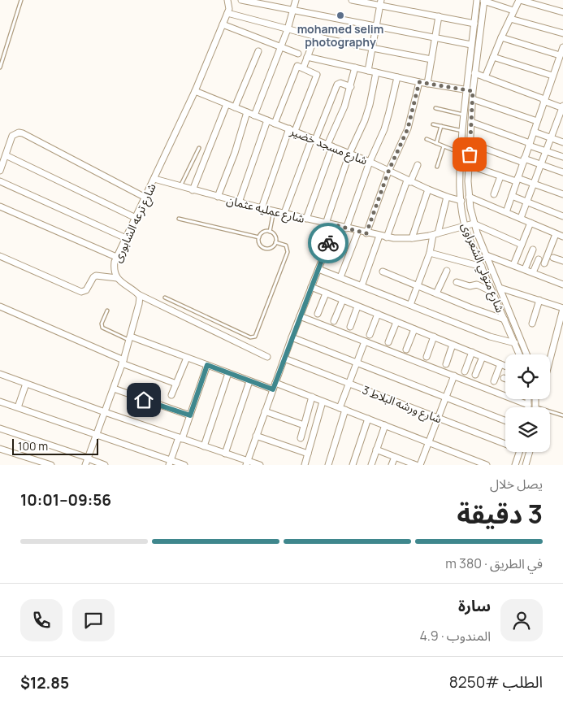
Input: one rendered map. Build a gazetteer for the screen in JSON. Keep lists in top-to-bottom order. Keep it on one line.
{"streets":{"street":["شارع مسجد خضير","شارع عمليه عثمان","شارع ترعه الشابورى","شارع متولي الشعراوى","شارع ورشه البلاط 3"]},"crossings":[["شارع مسجد خضير","شارع ترعه الشابورى"],["شارع مسجد خضير","شارع متولي الشعراوى"],["شارع عمليه عثمان","شارع ترعه الشابورى"],["شارع عمليه عثمان","شارع متولي الشعراوى"]],"places":["mohamed selim photography"],"scale_bar":"100 m","page":{"scale":"100 m","heading":["3 دقيقة","يصل خلال","09:56–10:01"],"panel":["سارة","المندوب · 4.9","الطلب #8250","$12.85"],"bar":"في الطريق · 380 m"}}
